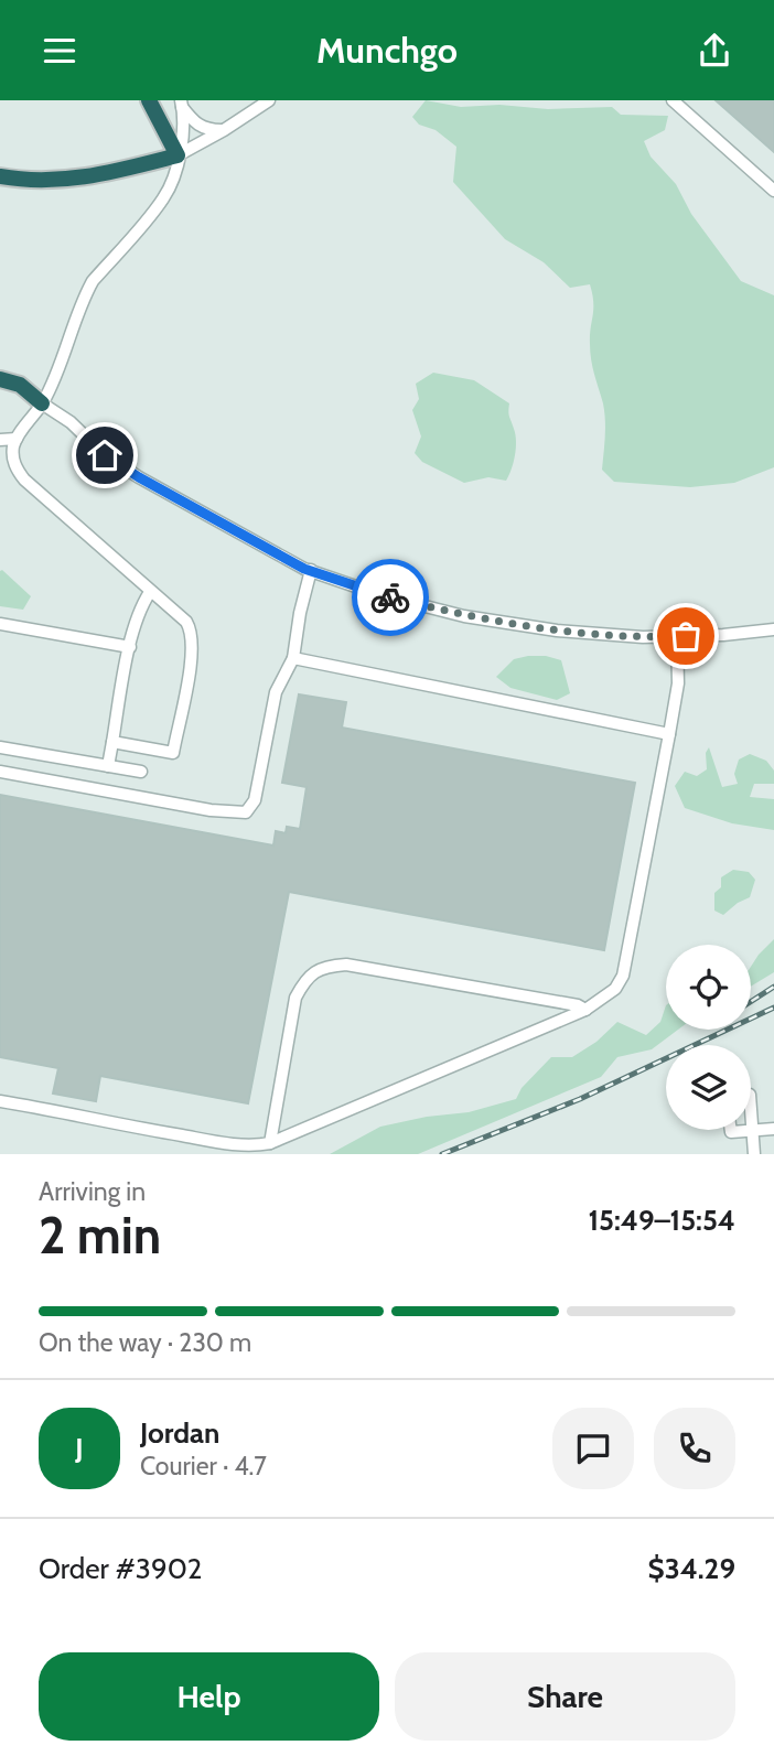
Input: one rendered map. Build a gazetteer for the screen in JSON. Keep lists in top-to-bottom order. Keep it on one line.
{"page":{"header":"Munchgo","heading":["2 min","Arriving in","15:49–15:54"],"panel":["Jordan","Courier · 4.7","Order #3902","$34.29"],"bar":"On the way · 230 m","round":"J","buttons":["Help","Share"]}}
